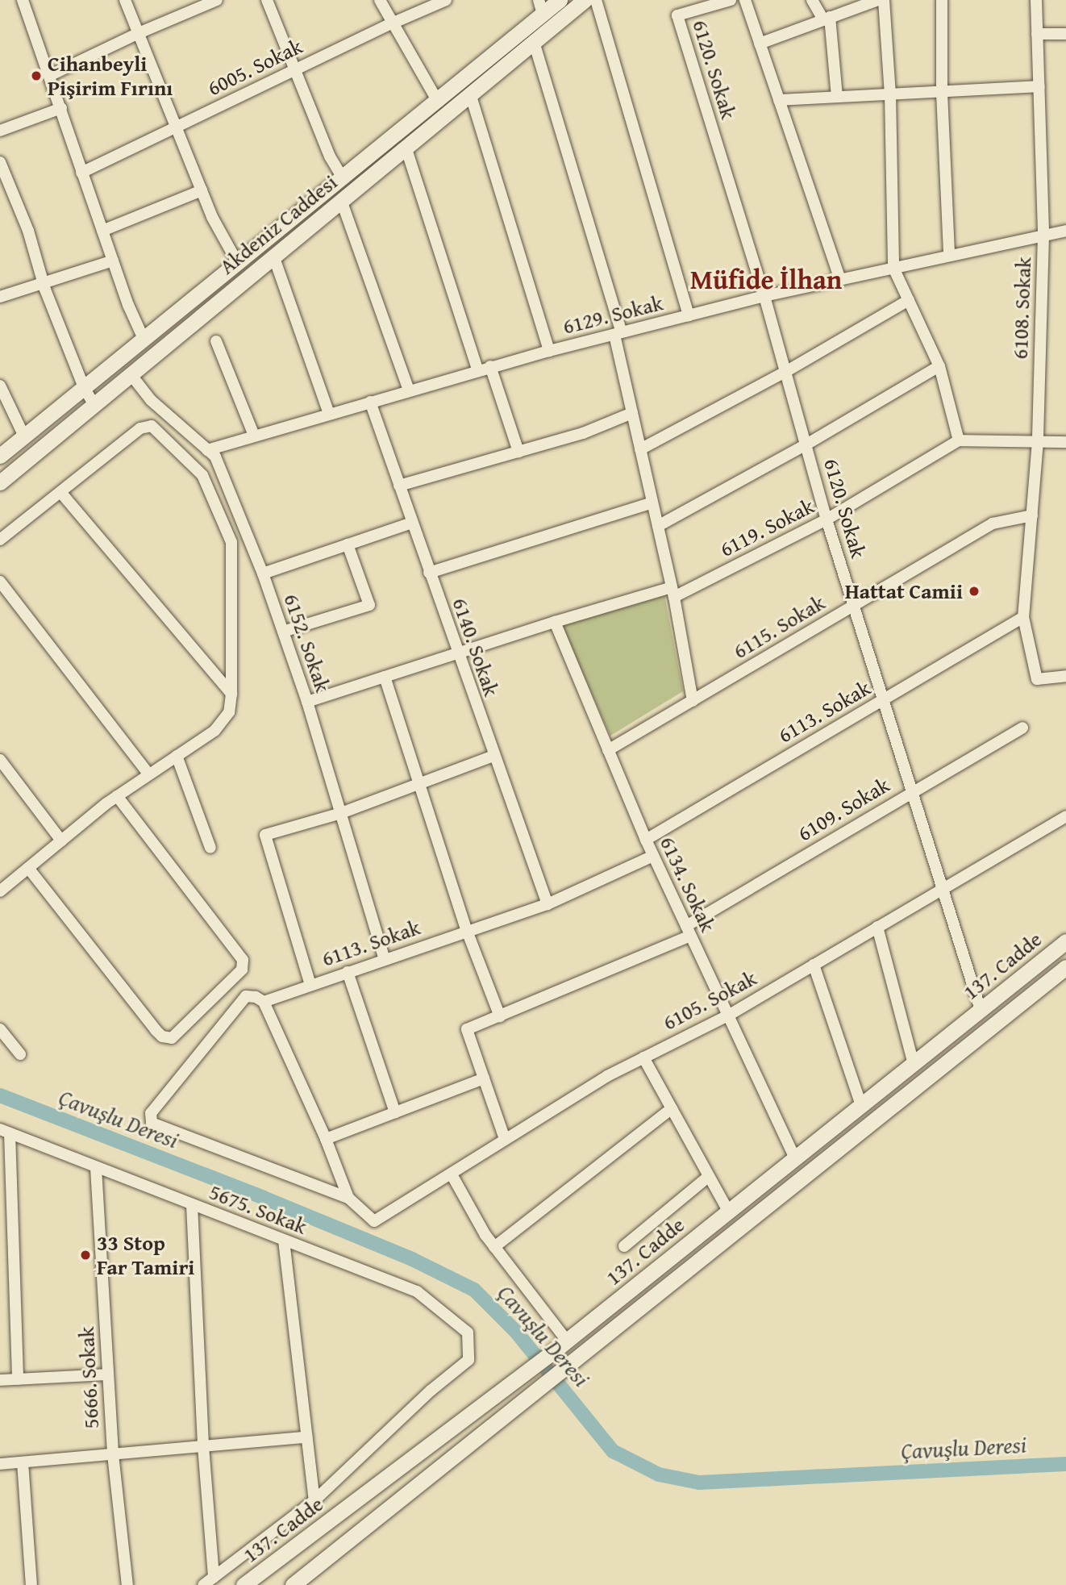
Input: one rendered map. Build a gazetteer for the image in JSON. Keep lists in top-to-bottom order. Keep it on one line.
{"streets":{"street":["6005. Sokak","6120. Sokak","Akdeniz Caddesi","6108. Sokak","6129. Sokak","6119. Sokak","6115. Sokak","6152. Sokak","6140. Sokak","6113. Sokak","6109. Sokak","6134. Sokak","137. Cadde","6105. Sokak","5675. Sokak","5666. Sokak"]},"crossings":[["6120. Sokak","6129. Sokak"],["6120. Sokak","6119. Sokak"],["6120. Sokak","6115. Sokak"],["6120. Sokak","6113. Sokak"],["6120. Sokak","6109. Sokak"],["6120. Sokak","137. Cadde"],["6120. Sokak","6105. Sokak"],["Akdeniz Caddesi","6152. Sokak"],["6108. Sokak","6129. Sokak"],["6108. Sokak","6115. Sokak"],["6108. Sokak","6113. Sokak"],["6129. Sokak","6152. Sokak"],["6129. Sokak","6140. Sokak"],["6119. Sokak","6152. Sokak"],["6119. Sokak","6140. Sokak"],["6119. Sokak","6134. Sokak"],["6115. Sokak","6134. Sokak"],["6152. Sokak","6113. Sokak"],["6140. Sokak","6113. Sokak"],["6113. Sokak","6134. Sokak"],["6113. Sokak","6105. Sokak"],["6109. Sokak","6134. Sokak"],["6134. Sokak","137. Cadde"],["6134. Sokak","6105. Sokak"],["5675. Sokak","5666. Sokak"]],"districts":["Müfide İlhan"],"water":["Çavuşlu Deresi"],"places":["Cihanbeyli Pişirim Fırını","Hattat Camii","33 Stop Far Tamiri"]}
